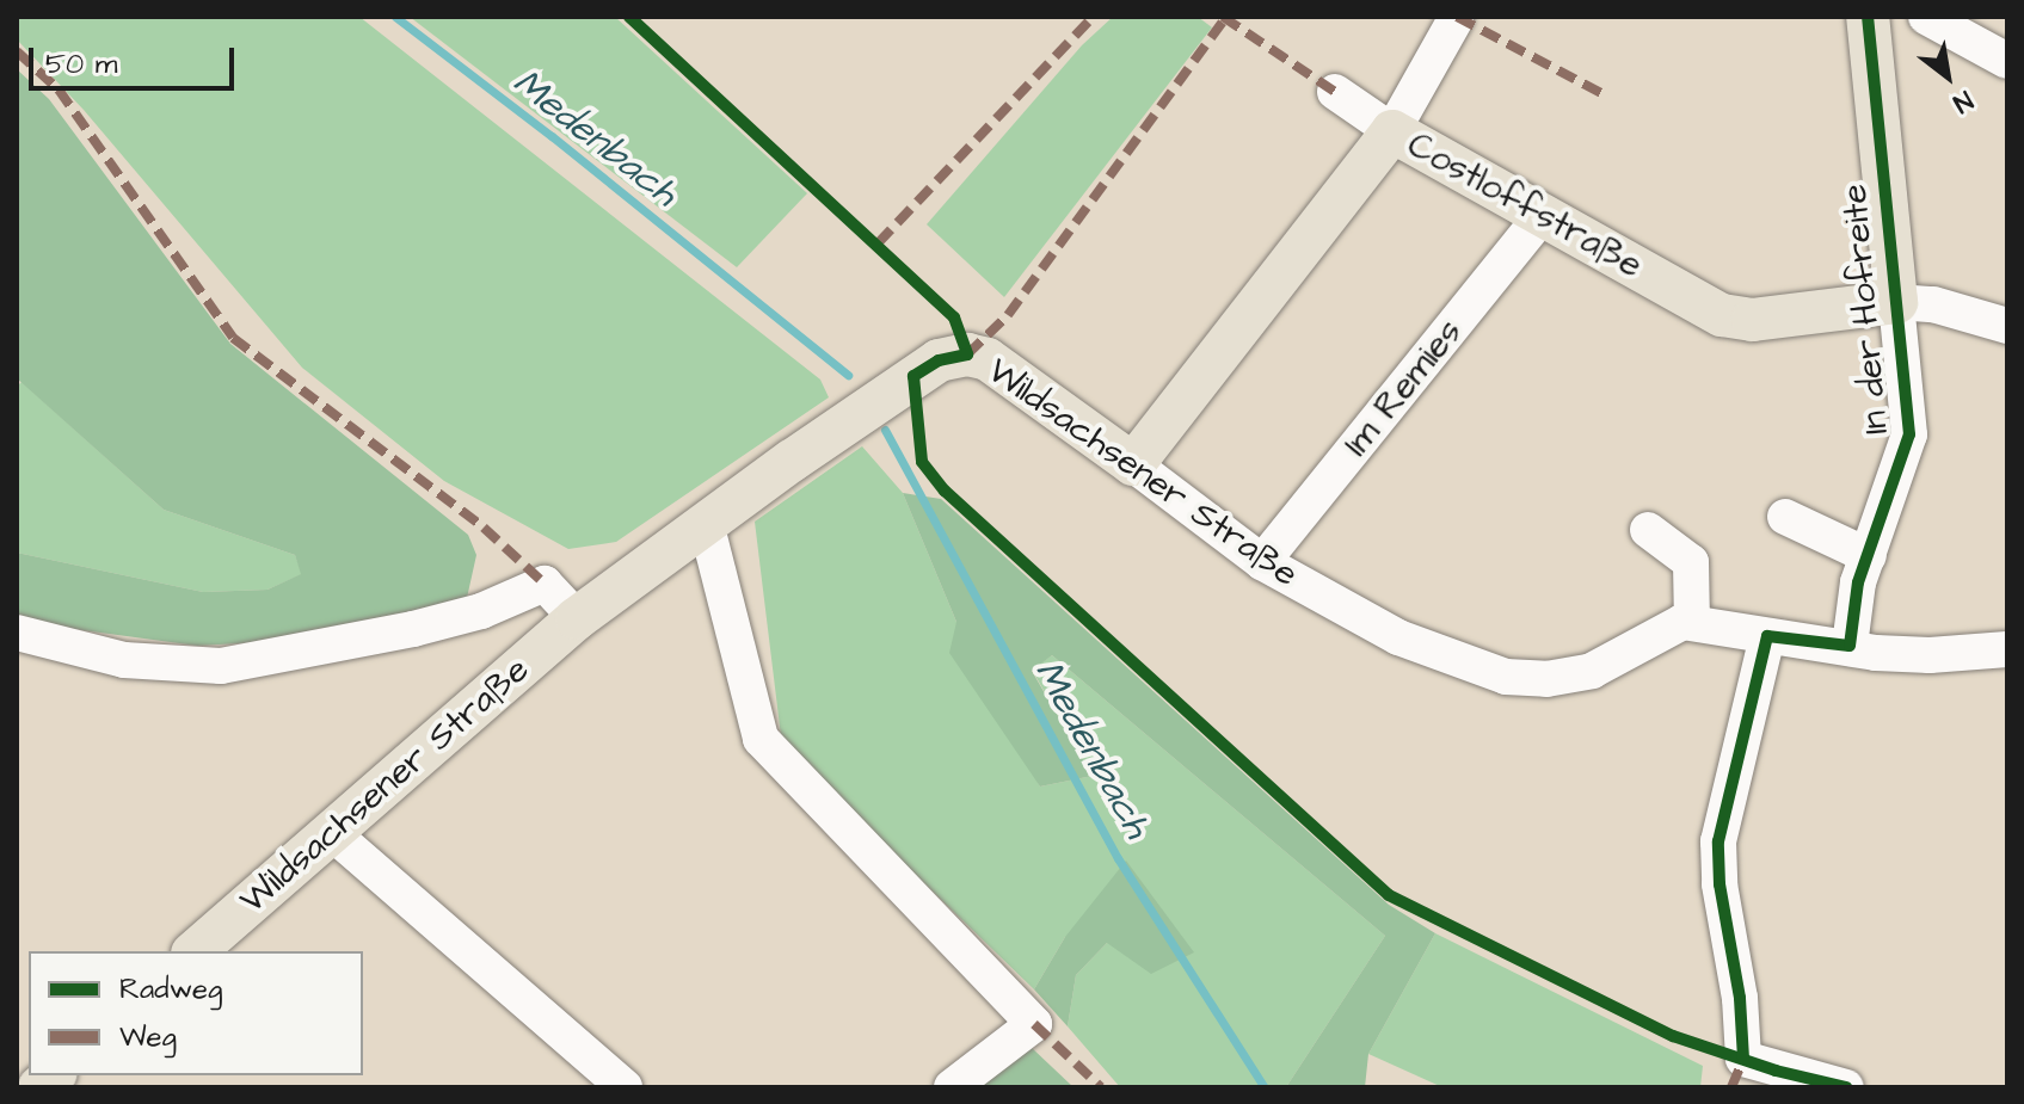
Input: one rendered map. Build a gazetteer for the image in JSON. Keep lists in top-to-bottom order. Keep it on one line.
{"streets":{"main road":["Costloffstraße","In der Hofreite","Wildsachsener Straße"],"street":["Im Remies"]},"crossings":[["Costloffstraße","In der Hofreite"],["Costloffstraße","Im Remies"],["Costloffstraße","Wildsachsener Straße"],["Im Remies","Wildsachsener Straße"]],"water":["Medenbach"],"legend":["Radweg","Weg"],"scale_bar":"50 m","north":"bottom right"}
